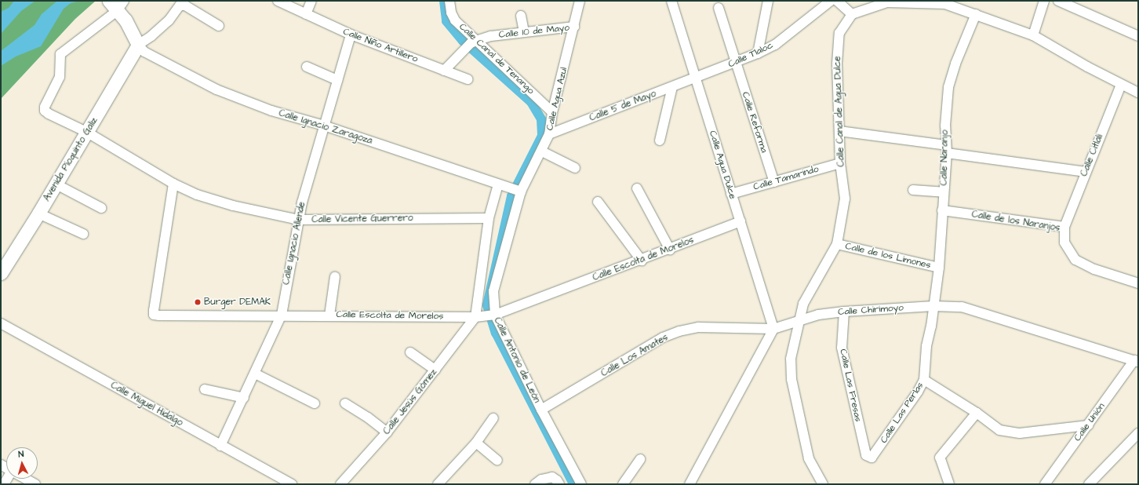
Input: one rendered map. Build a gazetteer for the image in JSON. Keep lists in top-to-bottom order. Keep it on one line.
{"streets":{"street":["Calle 10 de Mayo","Calle Niño Artillero","Calle Tlaloc","Calle Canal de Tenango","Calle Agua Azul","Calle 5 de Mayo","Calle Canal de Agua Dulce","Calle Reforma","Calle Ignacio Zaragoza","Calle Citlali","Calle Naranjo","Avenida Píoquinto Galiz","Calle Agua Dulce","Calle Tamarindo","Calle Vicente Guerrero","Calle de los Naranjos","Calle Ignacio Allende","Calle de los Limones","Calle Escolta de Morelos","Calle Chirimoyo","Calle Los Amates","Calle Antonio de León","Calle Las Fresas","Calle Jesús Gómez","Calle Miguel Hidalgo","Calle Las Perlas","Calle Unión"]},"crossings":[["Calle 10 de Mayo","Calle Canal de Tenango"],["Calle 10 de Mayo","Calle Agua Azul"],["Calle Niño Artillero","Calle Ignacio Allende"],["Calle Tlaloc","Calle 5 de Mayo"],["Calle Tlaloc","Calle Reforma"],["Calle Tlaloc","Calle Agua Dulce"],["Calle Canal de Tenango","Calle Agua Azul"],["Calle Agua Azul","Calle 5 de Mayo"],["Calle Agua Azul","Calle Ignacio Zaragoza"],["Calle Agua Azul","Calle Antonio de León"],["Calle 5 de Mayo","Calle Agua Dulce"],["Calle Canal de Agua Dulce","Calle Tamarindo"],["Calle Canal de Agua Dulce","Calle de los Limones"],["Calle Canal de Agua Dulce","Calle Chirimoyo"],["Calle Reforma","Calle Tamarindo"],["Calle Ignacio Zaragoza","Avenida Píoquinto Galiz"],["Calle Ignacio Zaragoza","Calle Ignacio Allende"],["Calle Ignacio Zaragoza","Calle Antonio de León"],["Calle Citlali","Calle de los Naranjos"],["Calle Naranjo","Calle de los Naranjos"],["Calle Naranjo","Calle de los Limones"],["Calle Naranjo","Calle Chirimoyo"],["Calle Naranjo","Calle Las Perlas"],["Avenida Píoquinto Galiz","Calle Vicente Guerrero"],["Calle Agua Dulce","Calle Tamarindo"],["Calle Agua Dulce","Calle Escolta de Morelos"],["Calle Agua Dulce","Calle Chirimoyo"],["Calle Agua Dulce","Calle Los Amates"],["Calle Vicente Guerrero","Calle Ignacio Allende"],["Calle Vicente Guerrero","Calle Escolta de Morelos"],["Calle Ignacio Allende","Calle Escolta de Morelos"],["Calle Ignacio Allende","Calle Miguel Hidalgo"],["Calle Escolta de Morelos","Calle Antonio de León"],["Calle Escolta de Morelos","Calle Jesús Gómez"],["Calle Chirimoyo","Calle Los Amates"],["Calle Chirimoyo","Calle Las Fresas"],["Calle Chirimoyo","Calle Las Perlas"],["Calle Chirimoyo","Calle Unión"],["Calle Los Amates","Calle Antonio de León"],["Calle Las Fresas","Calle Las Perlas"]],"places":["Burger DEMAK"],"north":"top"}
